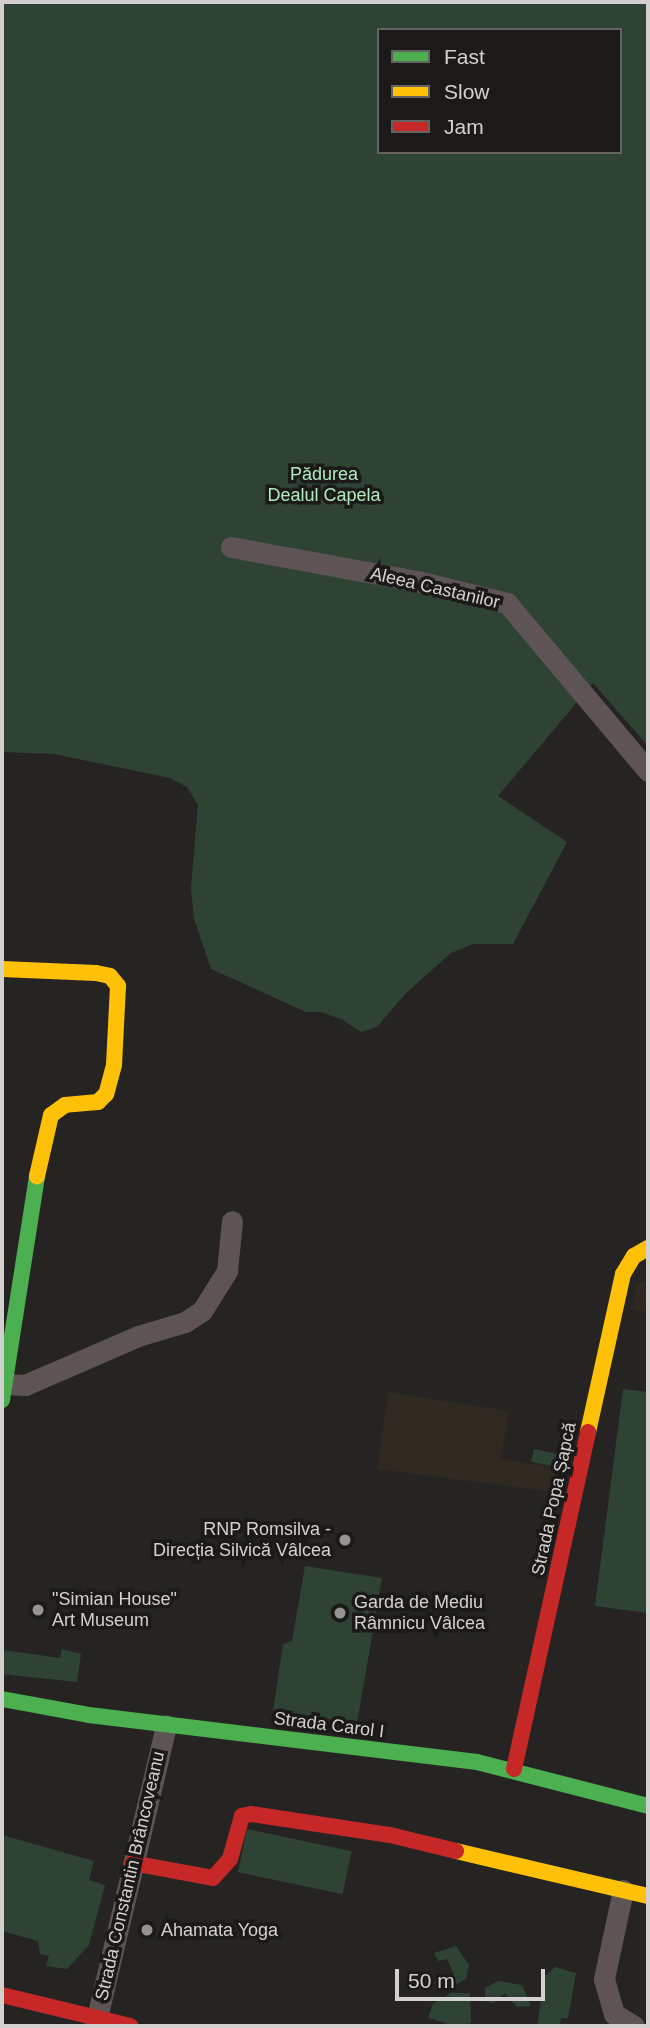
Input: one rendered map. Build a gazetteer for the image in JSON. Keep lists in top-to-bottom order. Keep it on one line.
{"streets":{"street":["Aleea Castanilor","Strada Popa Șapcă","Strada Carol I","Strada Constantin Brâncoveanu"]},"crossings":[["Strada Popa Șapcă","Strada Carol I"],["Strada Carol I","Strada Constantin Brâncoveanu"]],"parks":["Pădurea Dealul Capela"],"places":["RNP Romsilva - Direcția Silvică Vâlcea","\"Simian House\" Art Museum","Garda de Mediu Râmnicu Vâlcea","Ahamata Yoga"],"legend":["Fast","Slow","Jam"],"scale_bar":"50 m"}
